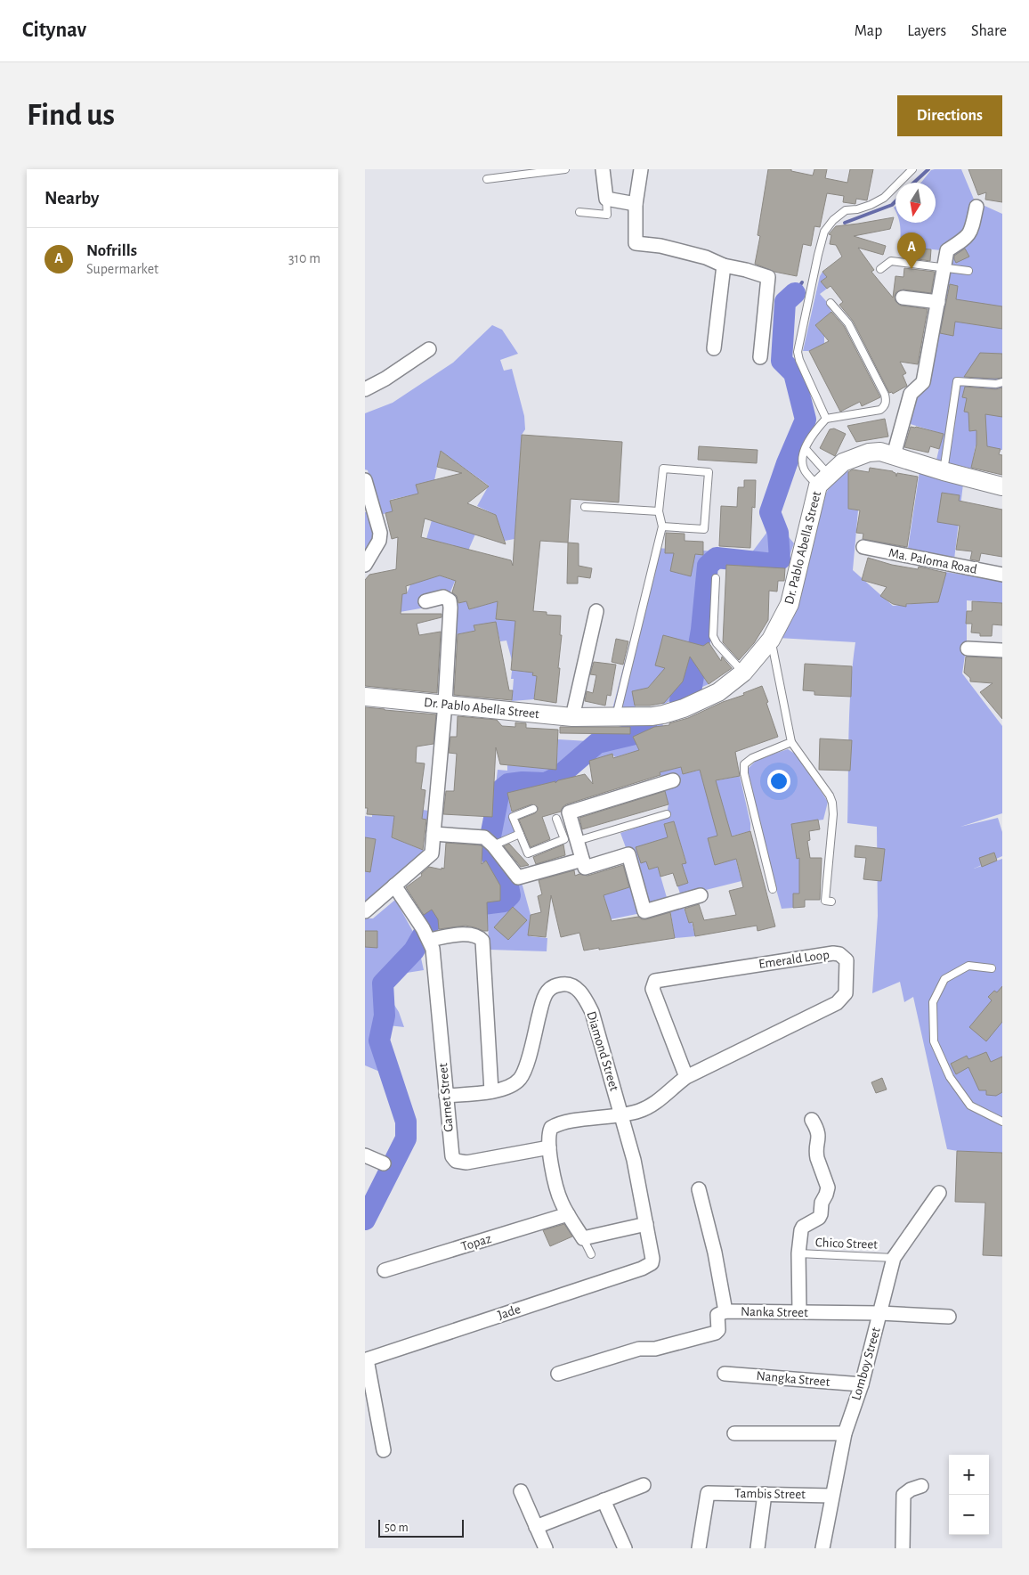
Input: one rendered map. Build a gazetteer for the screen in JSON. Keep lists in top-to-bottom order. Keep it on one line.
{"streets":{"street":["Dr. Pablo Abella Street","Ma. Paloma Road","Emerald Loop","Diamond Street","Garnet Street","Topaz","Jade","Nanka Street","Lomboy Street","Nangka Street","Tambis Street"],"lane":["Chico Street"]},"crossings":[["Emerald Loop","Diamond Street"],["Emerald Loop","Garnet Street"],["Emerald Loop","Topaz"],["Diamond Street","Garnet Street"],["Diamond Street","Jade"],["Chico Street","Lomboy Street"],["Nanka Street","Lomboy Street"],["Lomboy Street","Nangka Street"],["Lomboy Street","Tambis Street"]],"scale_bar":"50 m","north":"bottom","page":{"header":"Citynav","nav":["Map","Layers","Share"],"buttons":"Directions","title":"Find us","heading":"Nearby","list":[{"mark":"A","name":"Nofrills","note":"Supermarket","value":"310 m"}],"pins":"A","map_buttons":["+","−"],"scale":"50 m"}}
